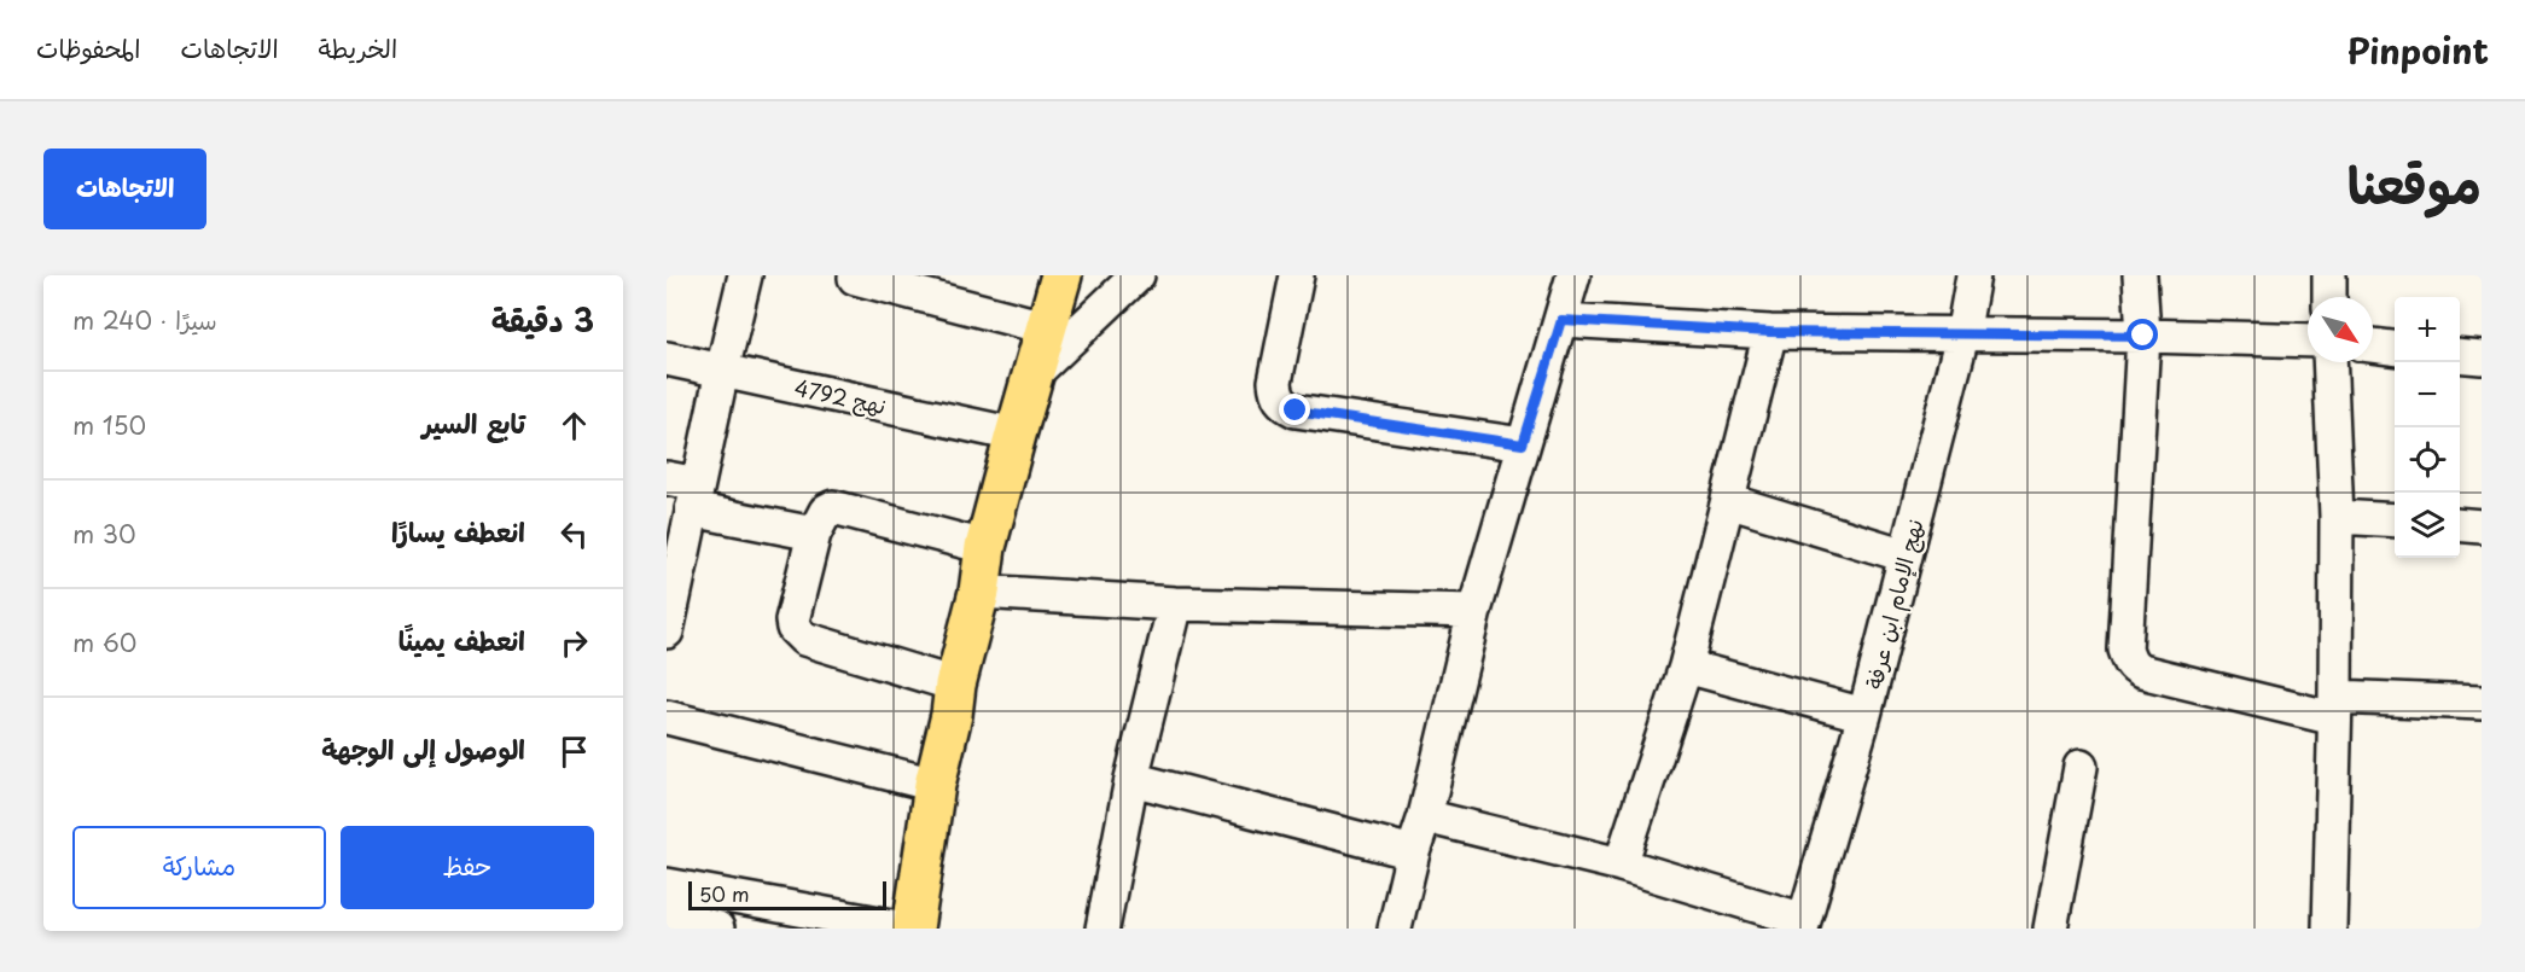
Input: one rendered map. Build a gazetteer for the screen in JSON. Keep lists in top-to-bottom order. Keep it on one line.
{"streets":{"street":["نهج 4792","نهج الإمام ابن عرفة"]},"scale_bar":"50 m","north":"bottom right","page":{"header":"Pinpoint","nav":["الخريطة","الاتجاهات","المحفوظات"],"title":"موقعنا","buttons":["الاتجاهات",["حفظ","مشاركة"]],"heading":["3 دقيقة","سيرًا · 240 m"],"map_buttons":["+","−"],"list":[["تابع السير","150 m"],["انعطف يسارًا","30 m"],["انعطف يمينًا","60 m"],"الوصول إلى الوجهة"],"scale":"50 m"}}
